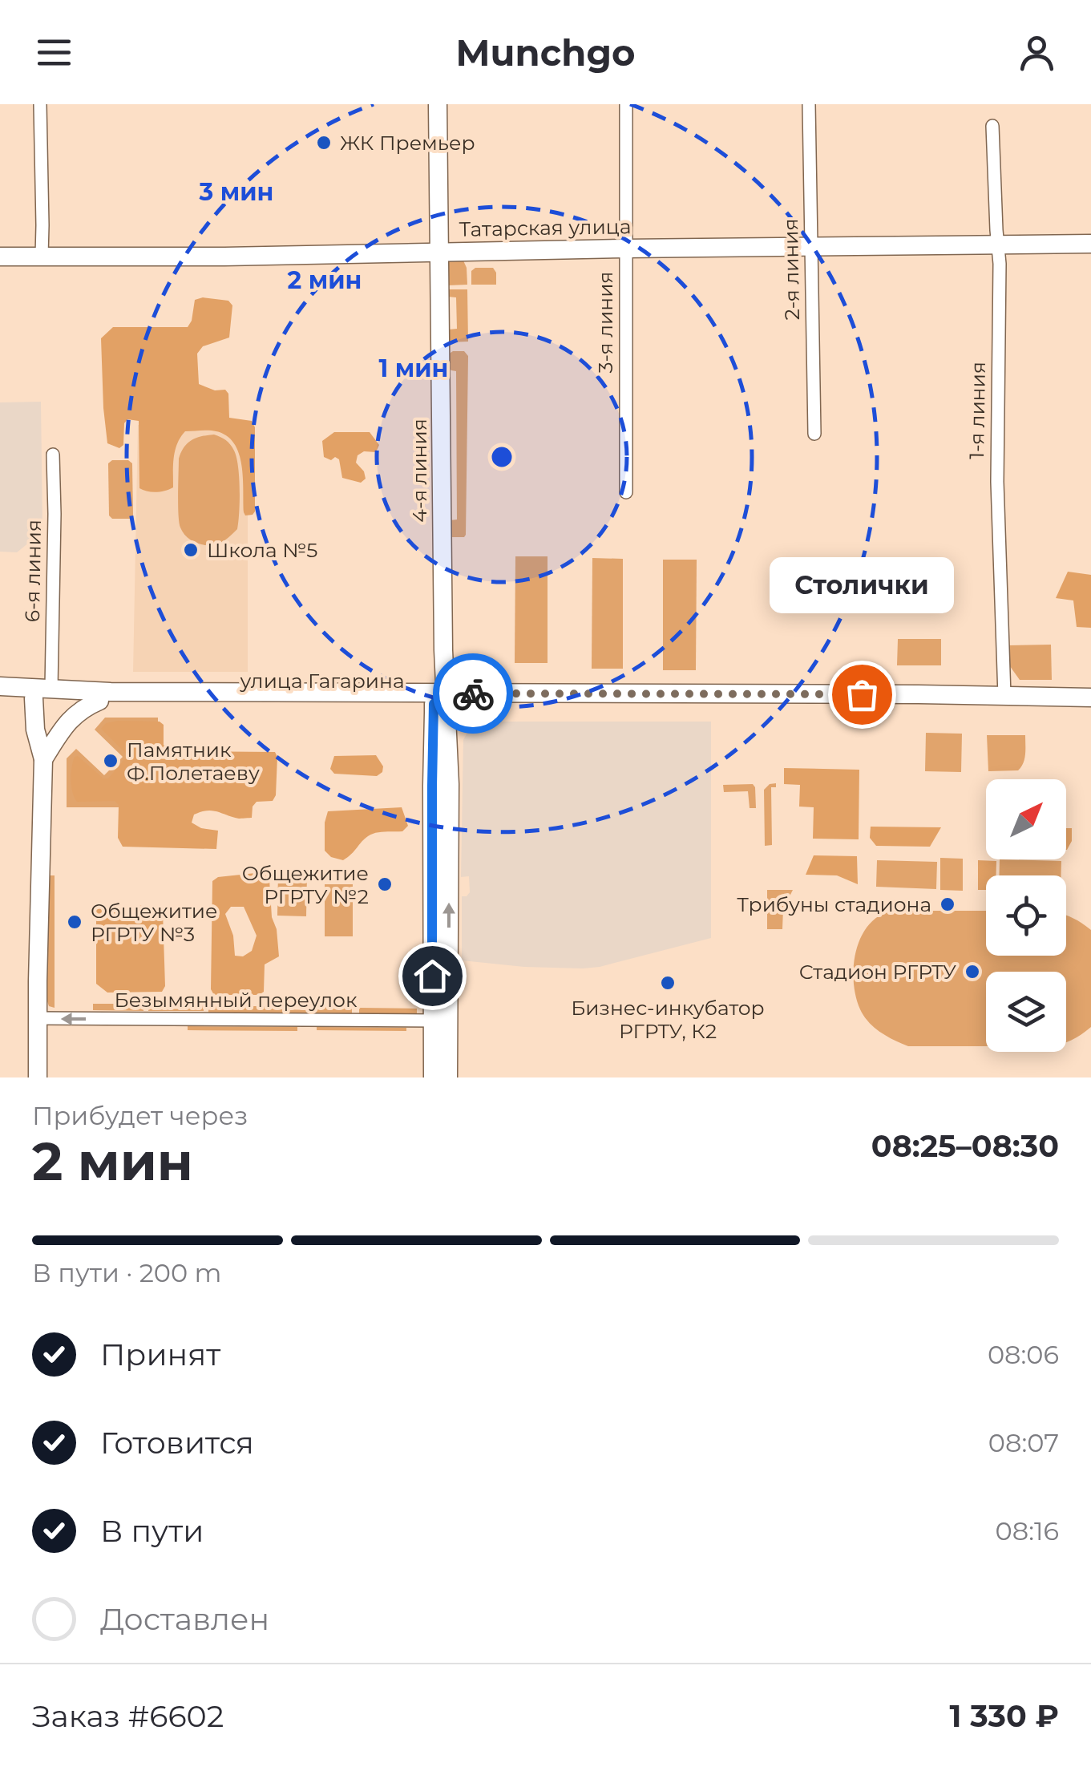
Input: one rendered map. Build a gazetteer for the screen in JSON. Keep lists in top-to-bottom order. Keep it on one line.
{"streets":{"street":["Татарская улица","2-я линия","3-я линия","1-я линия","4-я линия","6-я линия","улица Гагарина","Безымянный переулок"]},"crossings":[["Татарская улица","2-я линия"],["Татарская улица","3-я линия"],["Татарская улица","1-я линия"],["Татарская улица","4-я линия"],["1-я линия","улица Гагарина"],["4-я линия","улица Гагарина"],["4-я линия","Безымянный переулок"],["6-я линия","улица Гагарина"]],"one_way":["Безымянный переулок"],"places":["ЖК Премьер","Школа №5","Столички","Памятник Ф.Полетаеву","Общежитие РГРТУ №2","Трибуны стадиона","Общежитие РГРТУ №3","Стадион РГРТУ","Бизнес-инкубатор РГРТУ, К2"],"north":"top right","page":{"header":"Munchgo","bubble":"Столички","heading":["2 мин","Прибудет через","08:25–08:30"],"panel":["Заказ #6602","1 330 ₽"],"bar":"В пути · 200 m","list":[["Принят","08:06"],["Готовится","08:07"],["В пути","08:16"],"Доставлен"]},"rings":["3 мин","2 мин","1 мин"]}
